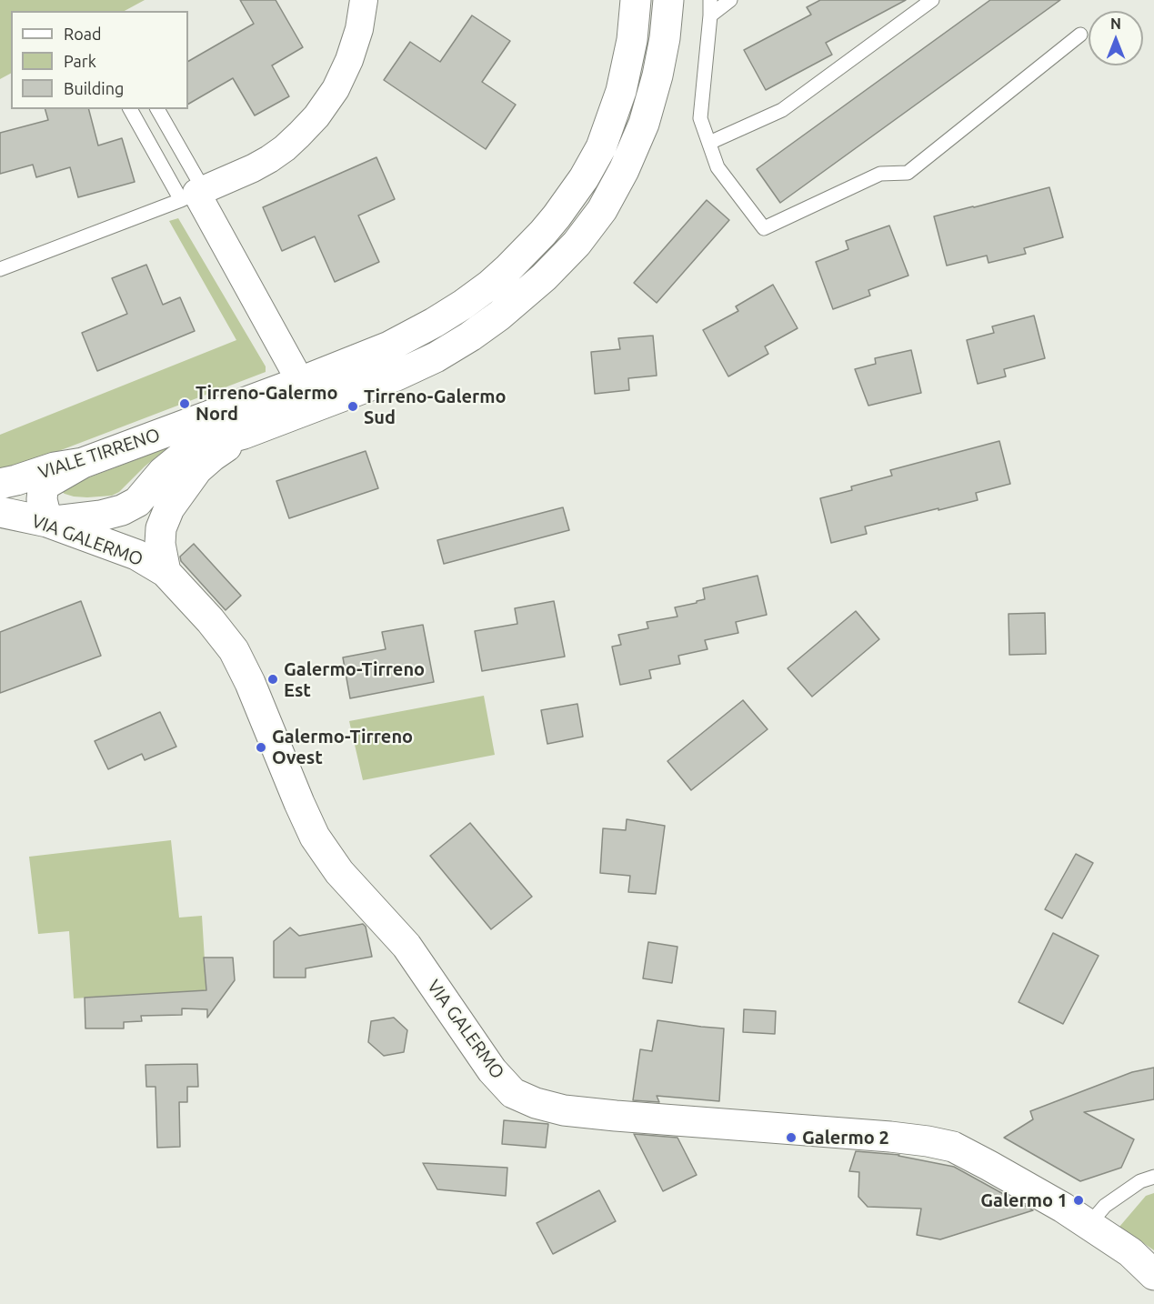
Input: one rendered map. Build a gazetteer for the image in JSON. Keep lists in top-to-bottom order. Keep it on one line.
{"streets":{"street":["VIALE TIRRENO","VIA GALERMO"]},"places":["Tirreno-Galermo Nord","Tirreno-Galermo Sud","Galermo-Tirreno Est","Galermo-Tirreno Ovest","Galermo 2","Galermo 1"],"legend":["Road","Park","Building"],"north":"top"}
